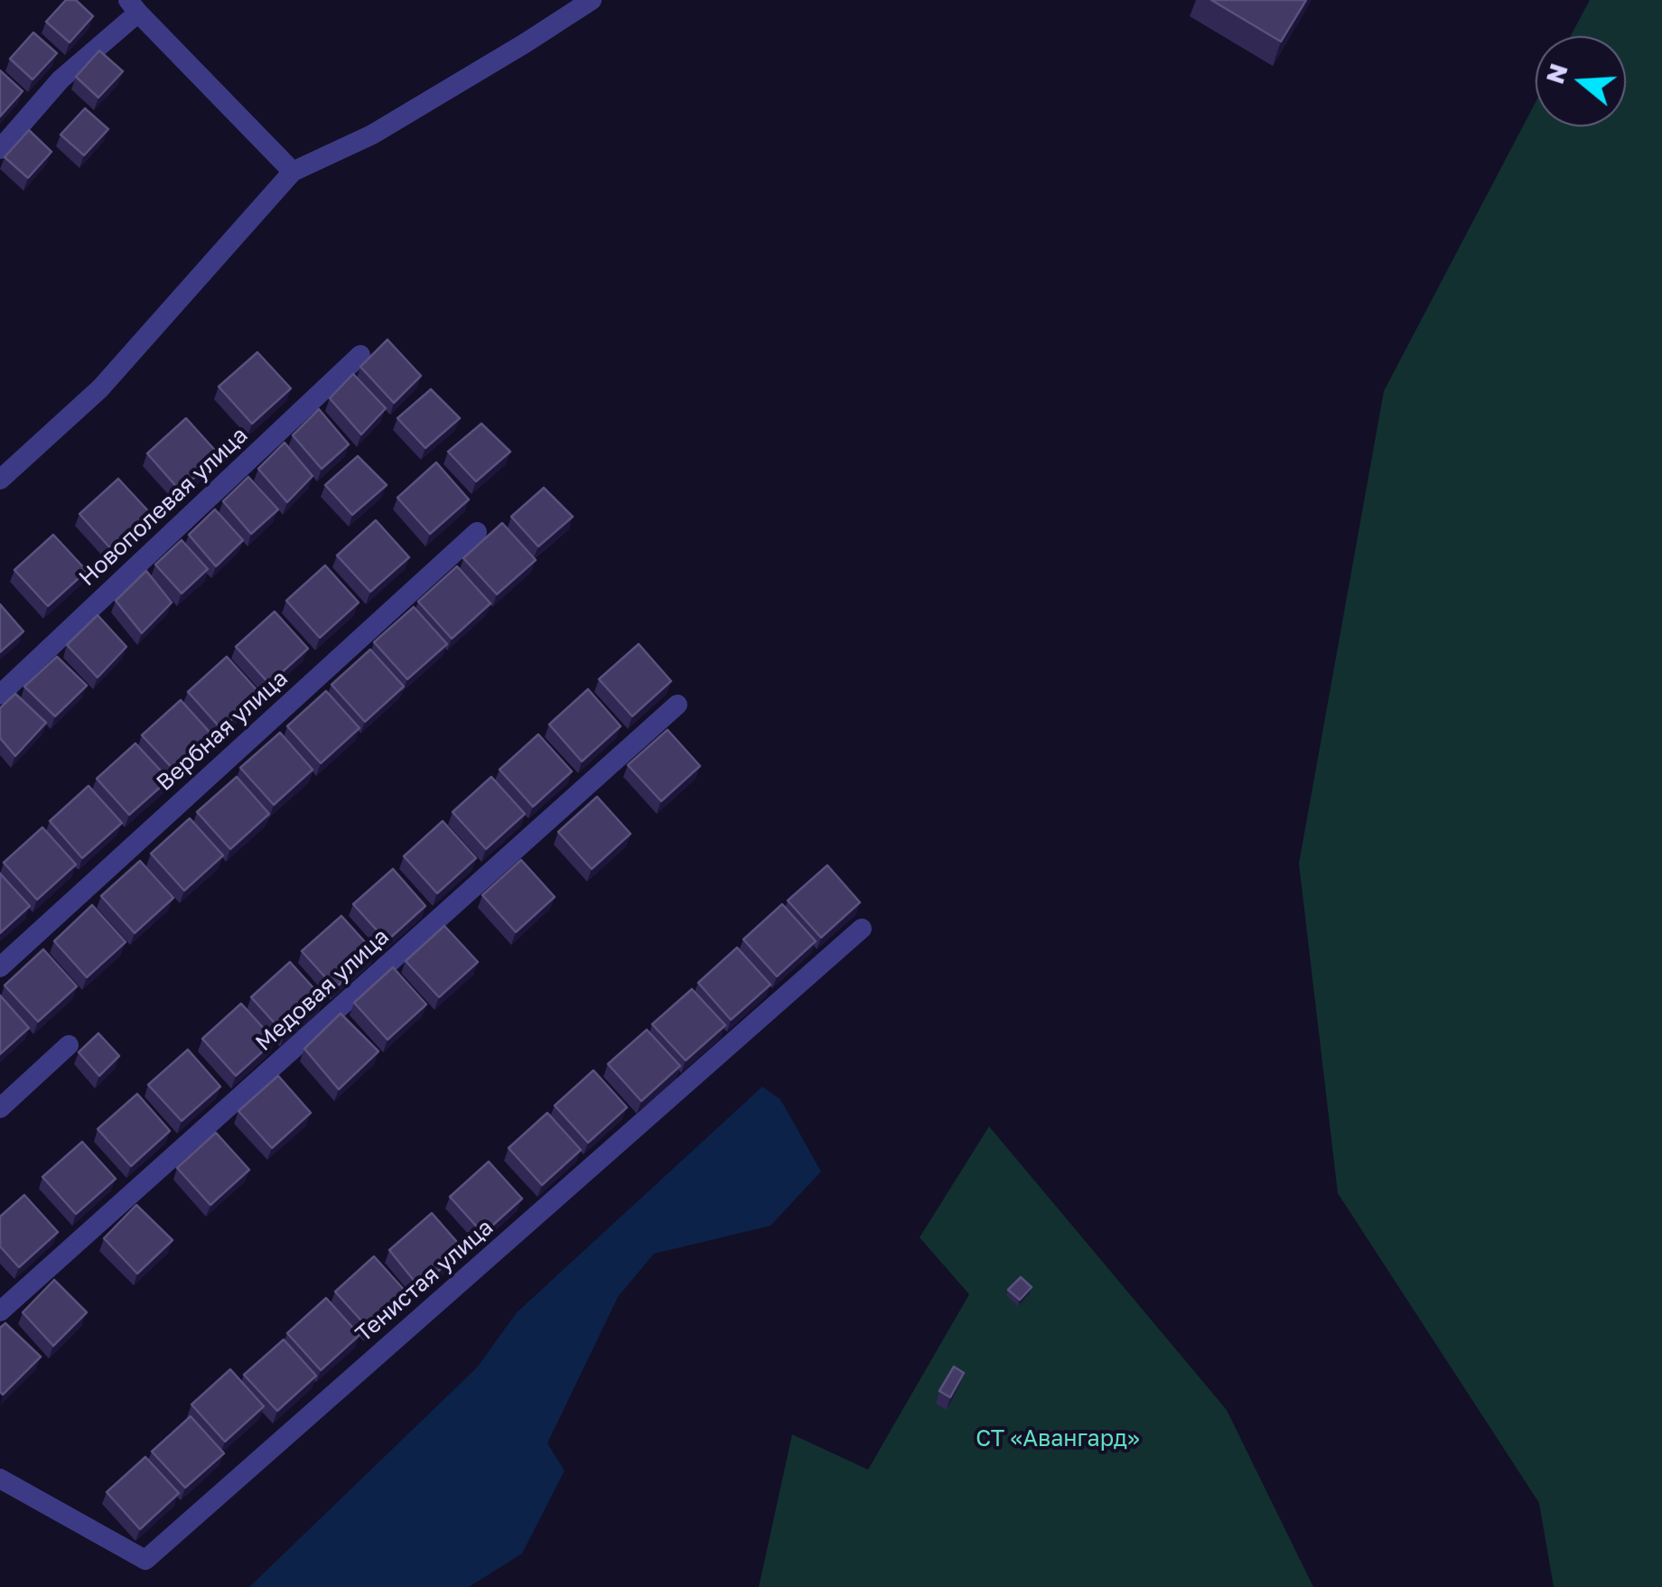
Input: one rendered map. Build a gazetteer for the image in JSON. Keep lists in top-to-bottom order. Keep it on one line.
{"streets":{"street":["Новополевая улица","Вербная улица","Медовая улица","Тенистая улица"]},"parks":["СТ «Авангард»"],"north":"left"}
